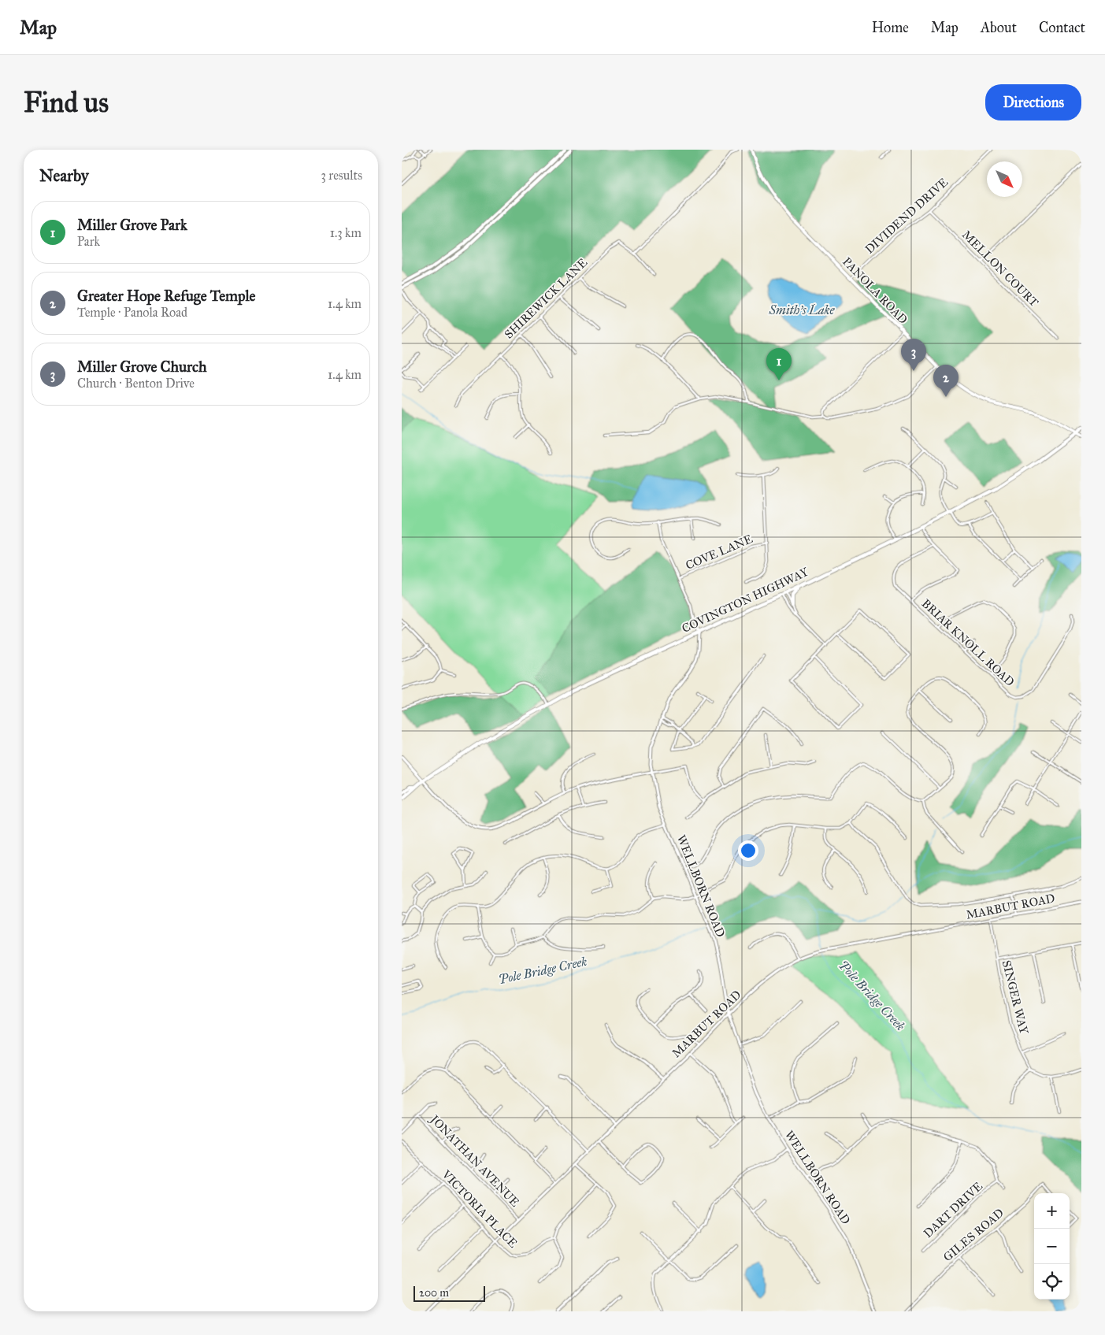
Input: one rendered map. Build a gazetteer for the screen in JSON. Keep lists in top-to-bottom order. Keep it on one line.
{"streets":{"main road":["PANOLA ROAD","COVINGTON HIGHWAY"],"street":["DIVIDEND DRIVE","MELLON COURT","SHIREWICK LANE","COVE LANE","BRIAR KNOLL ROAD","WELLBORN ROAD","MARBUT ROAD","SINGER WAY","JONATHAN AVENUE","VICTORIA PLACE","DART DRIVE","GILES ROAD"]},"crossings":[["DIVIDEND DRIVE","MELLON COURT"],["DIVIDEND DRIVE","PANOLA ROAD"],["PANOLA ROAD","COVINGTON HIGHWAY"],["COVINGTON HIGHWAY","WELLBORN ROAD"],["WELLBORN ROAD","MARBUT ROAD"],["MARBUT ROAD","SINGER WAY"],["MARBUT ROAD","JONATHAN AVENUE"],["MARBUT ROAD","VICTORIA PLACE"]],"water":["Smith's Lake","Pole Bridge Creek"],"scale_bar":"200 m","north":"bottom right","page":{"header":"Map","nav":["Home","Map","About","Contact"],"buttons":"Directions","title":"Find us","heading":["Nearby","3 results"],"list":[{"mark":"1","name":"Miller Grove Park","note":"Park","value":"1.3 km"},{"mark":"2","name":"Greater Hope Refuge Temple","note":"Temple · Panola Road","value":"1.4 km"},{"mark":"3","name":"Miller Grove Church","note":"Church · Benton Drive","value":"1.4 km"}],"pins":["3","1","2"],"map_buttons":["+","−"],"scale":"200 m"}}
